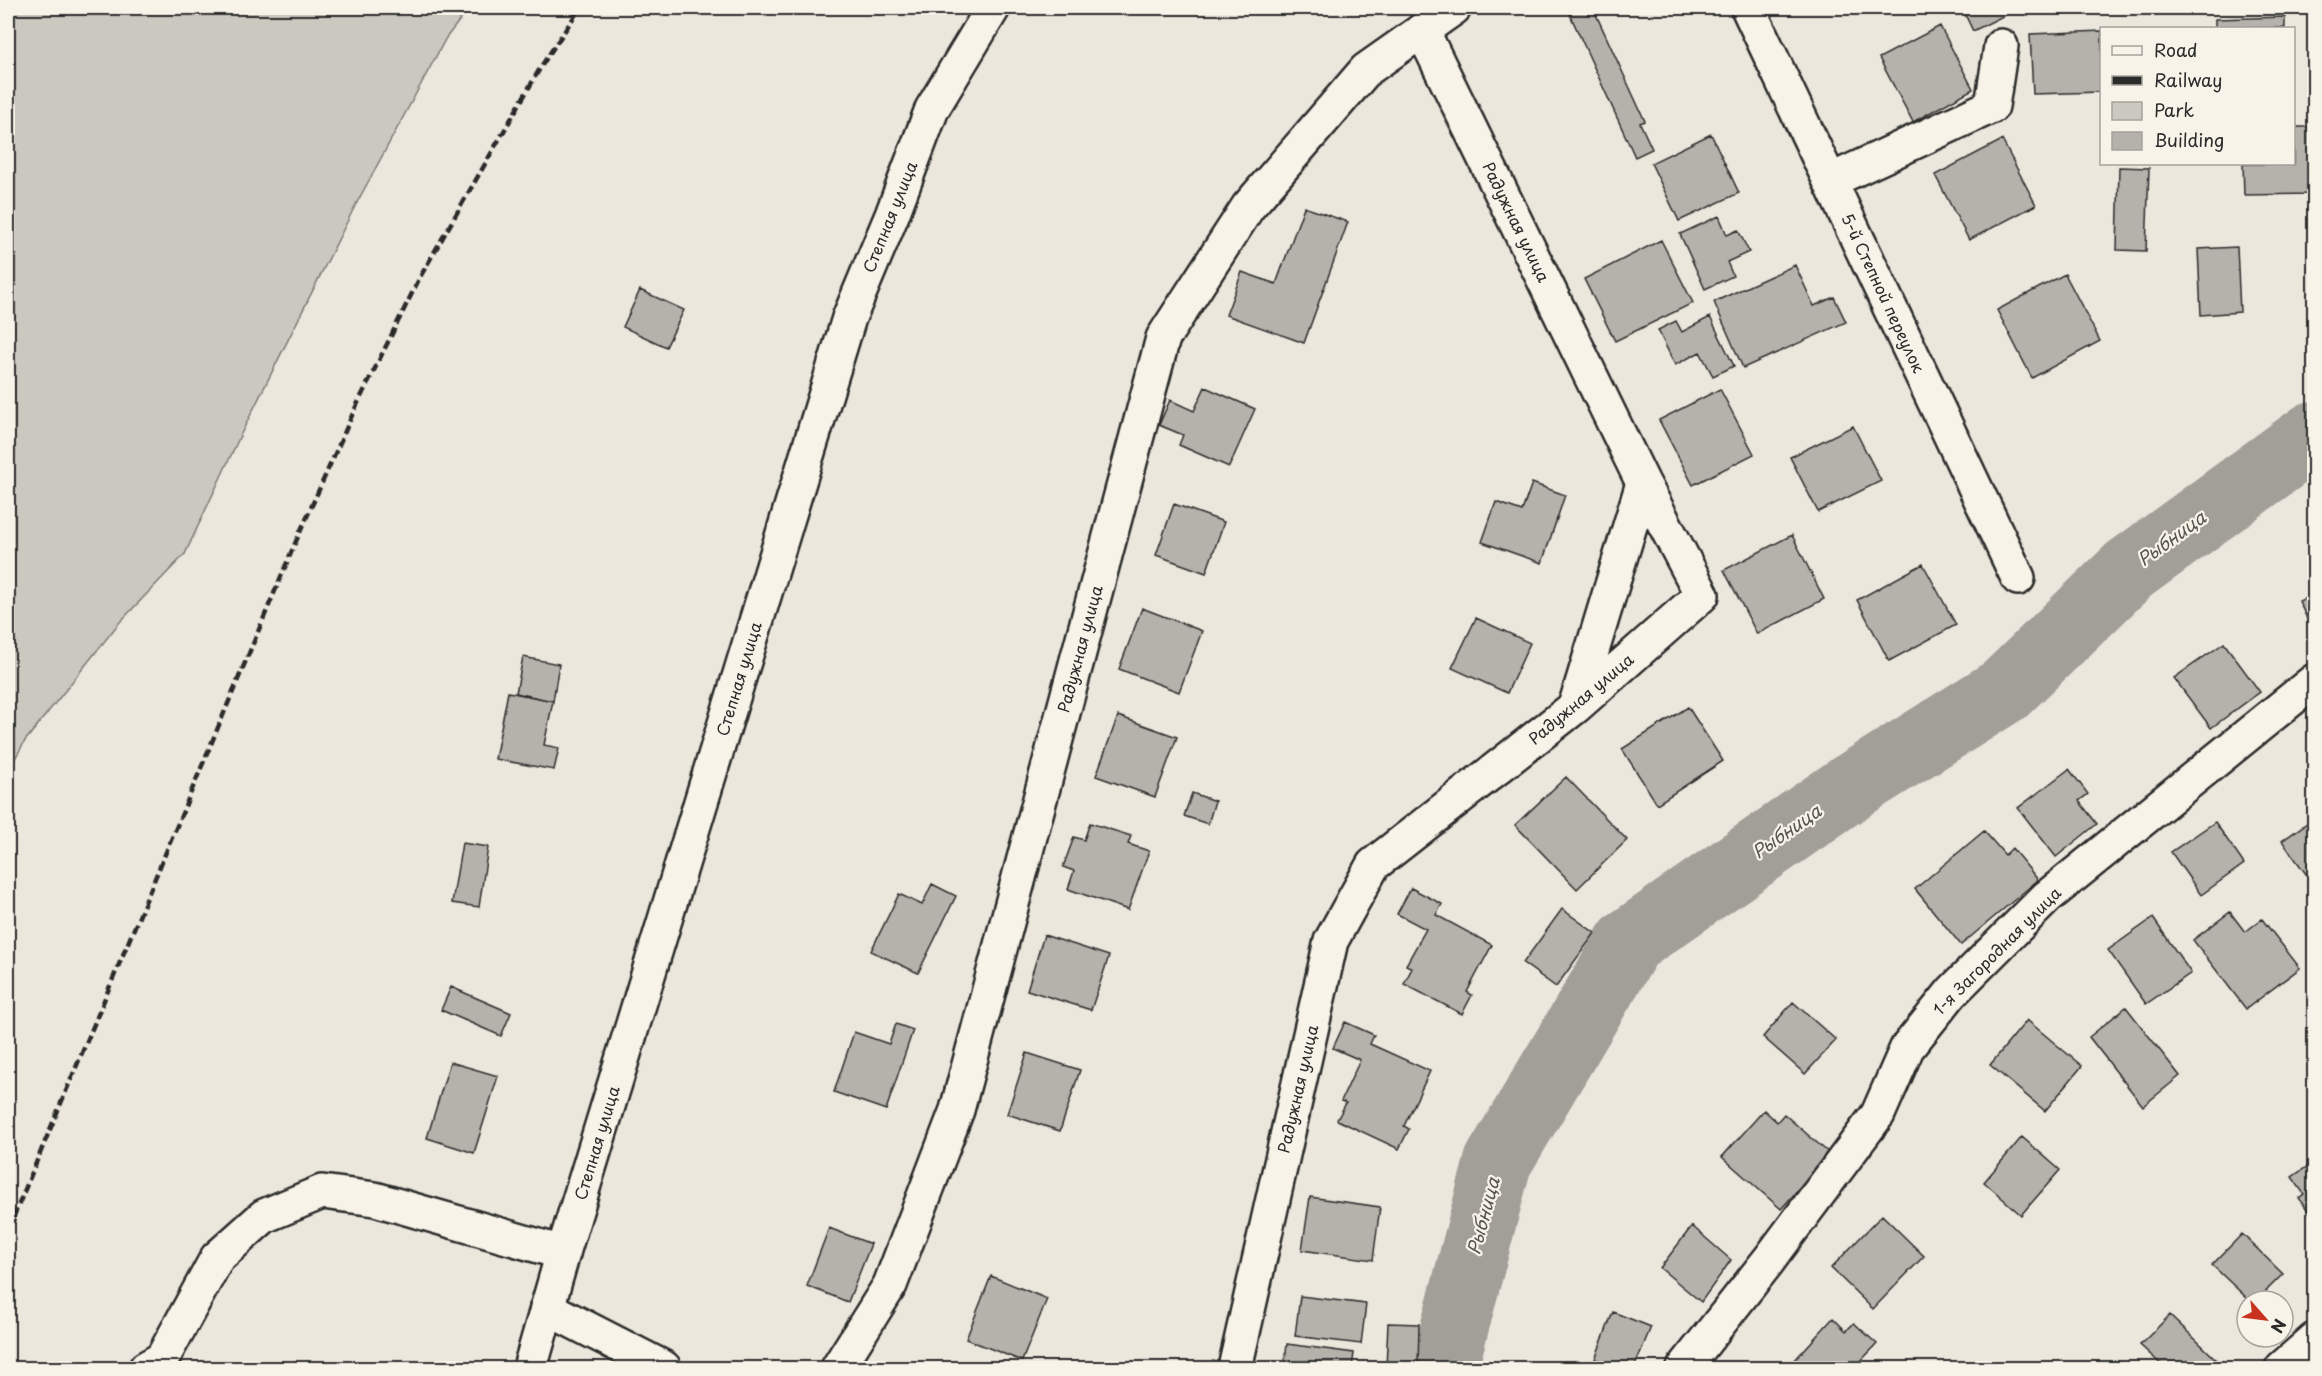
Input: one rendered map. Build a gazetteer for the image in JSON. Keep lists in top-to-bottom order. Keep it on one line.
{"streets":{"street":["Степная улица","Радужная улица","5-й Степной переулок","1-я Загородная улица"]},"water":["Рыбница"],"legend":["Road","Railway","Park","Building"],"north":"bottom right"}
